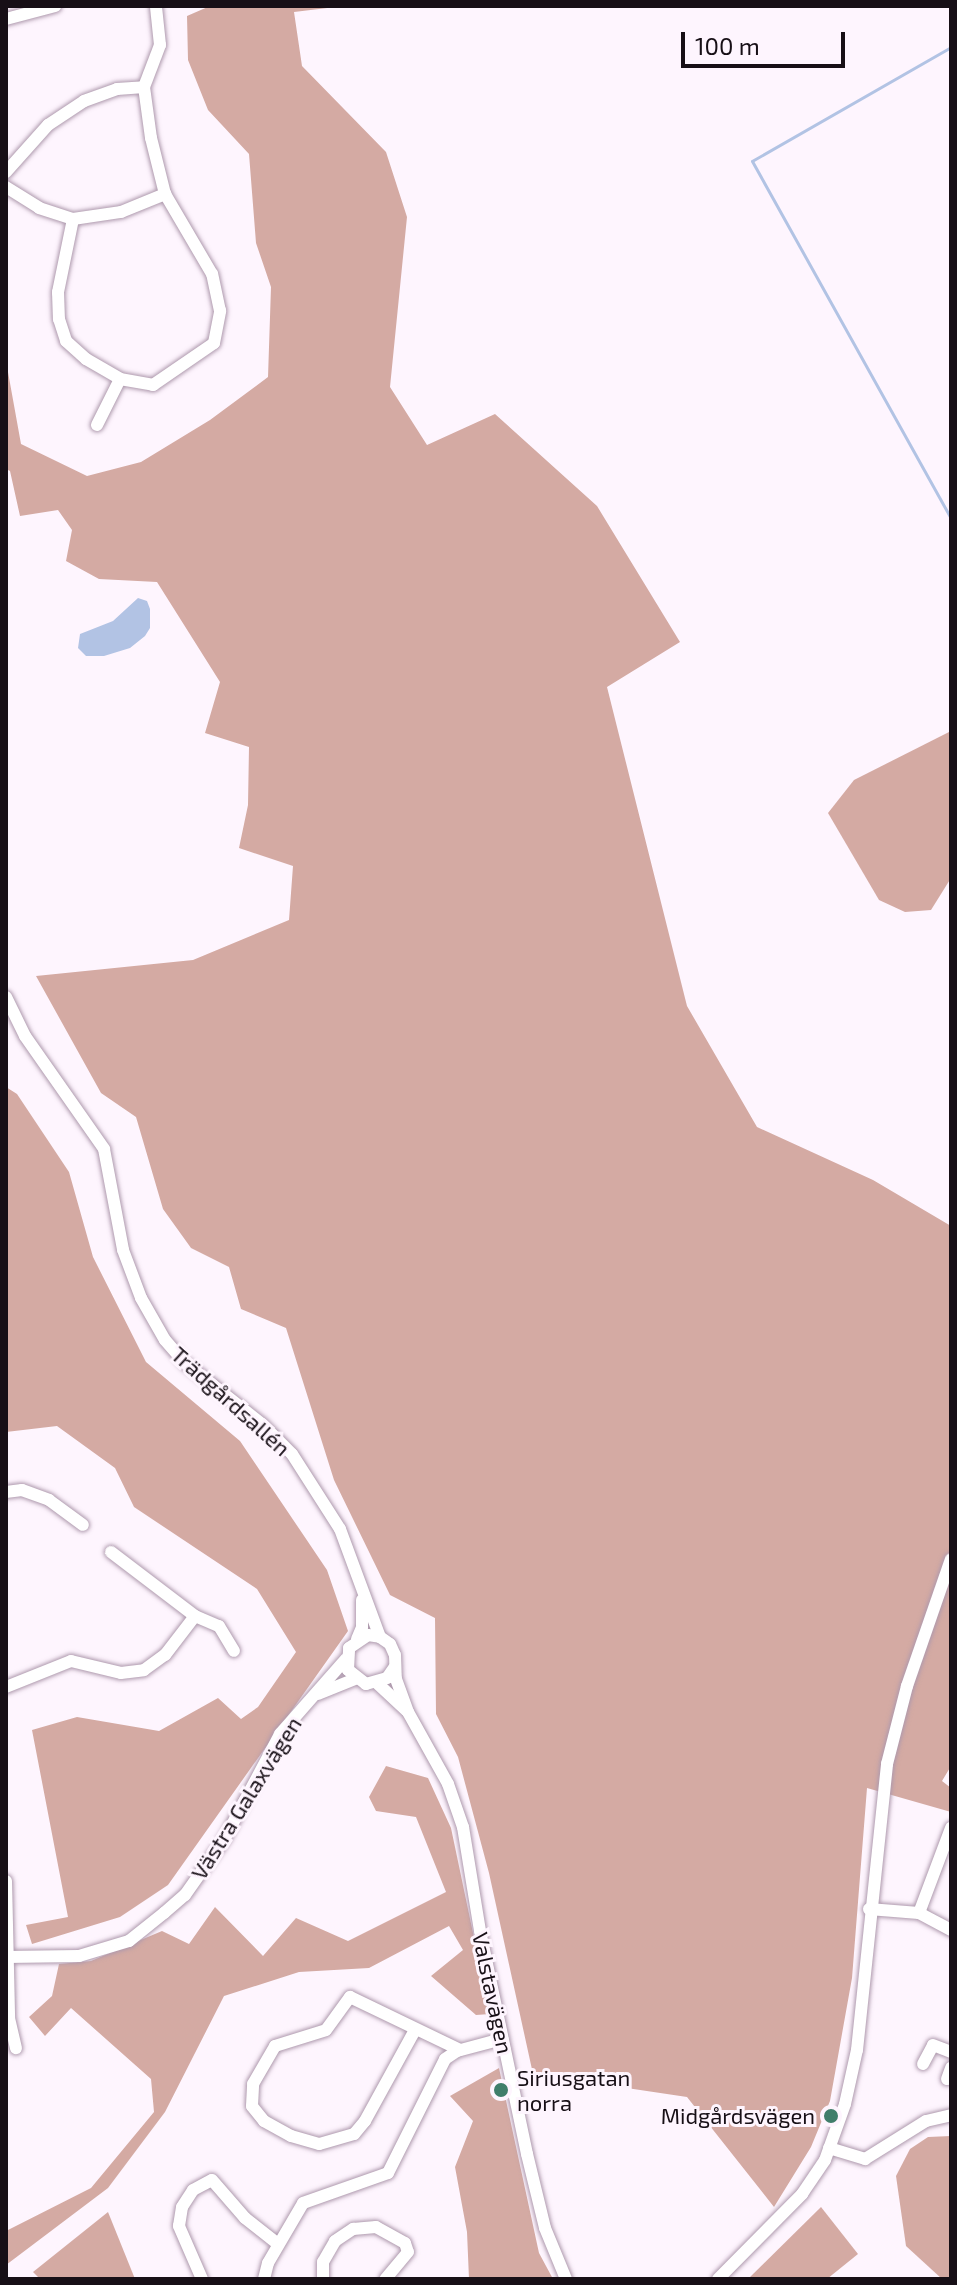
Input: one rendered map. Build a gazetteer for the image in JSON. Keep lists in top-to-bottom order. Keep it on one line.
{"streets":{"street":["Trädgårdsallén","Västra Galaxvägen","Valstavägen"]},"crossings":[["Trädgårdsallén","Västra Galaxvägen"],["Trädgårdsallén","Valstavägen"],["Västra Galaxvägen","Valstavägen"]],"places":["Siriusgatan norra","Midgårdsvägen"],"scale_bar":"100 m"}
